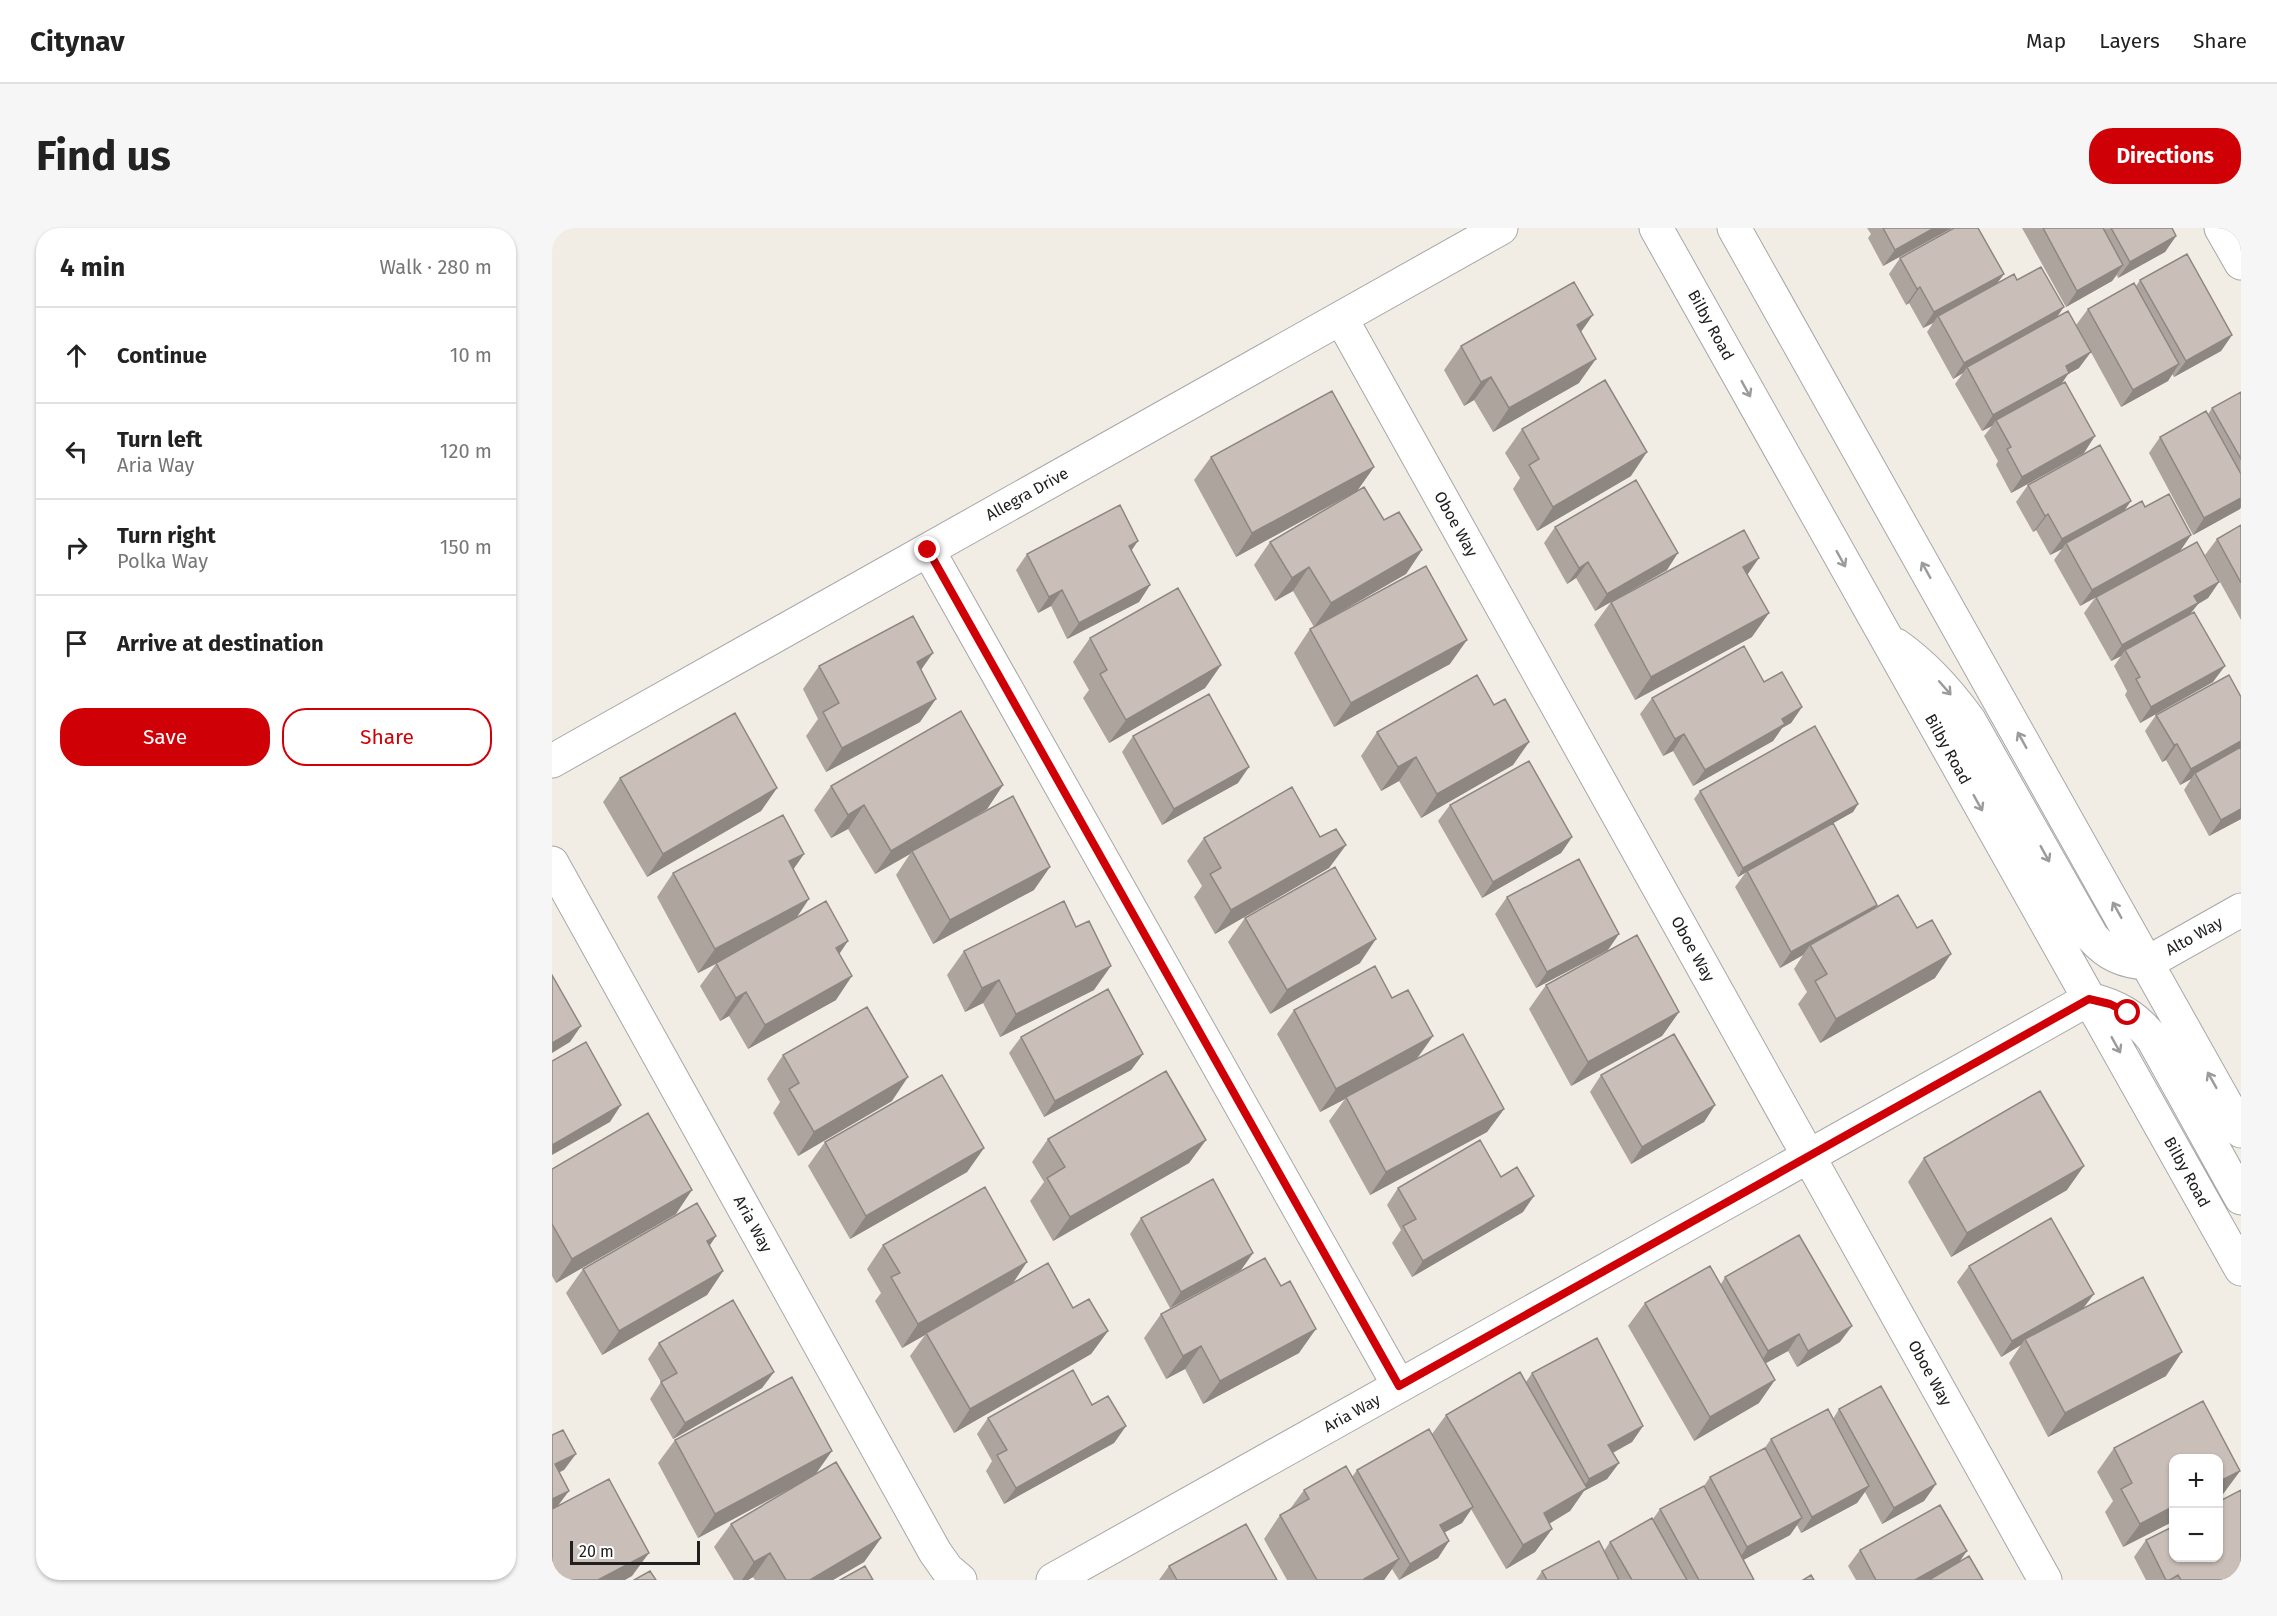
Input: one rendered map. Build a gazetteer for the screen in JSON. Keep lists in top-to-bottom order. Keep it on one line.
{"streets":{"street":["Bilby Road","Allegra Drive","Oboe Way","Alto Way","Aria Way"]},"crossings":[["Bilby Road","Aria Way"],["Allegra Drive","Oboe Way"],["Oboe Way","Aria Way"]],"scale_bar":"20 m","page":{"header":"Citynav","nav":["Map","Layers","Share"],"buttons":["Directions",["Save","Share"]],"title":"Find us","heading":["4 min","Walk · 280 m"],"list":[["Continue","10 m"],["Turn left","Aria Way","120 m"],["Turn right","Polka Way","150 m"],"Arrive at destination"],"map_buttons":["+","−"],"scale":"20 m"}}
